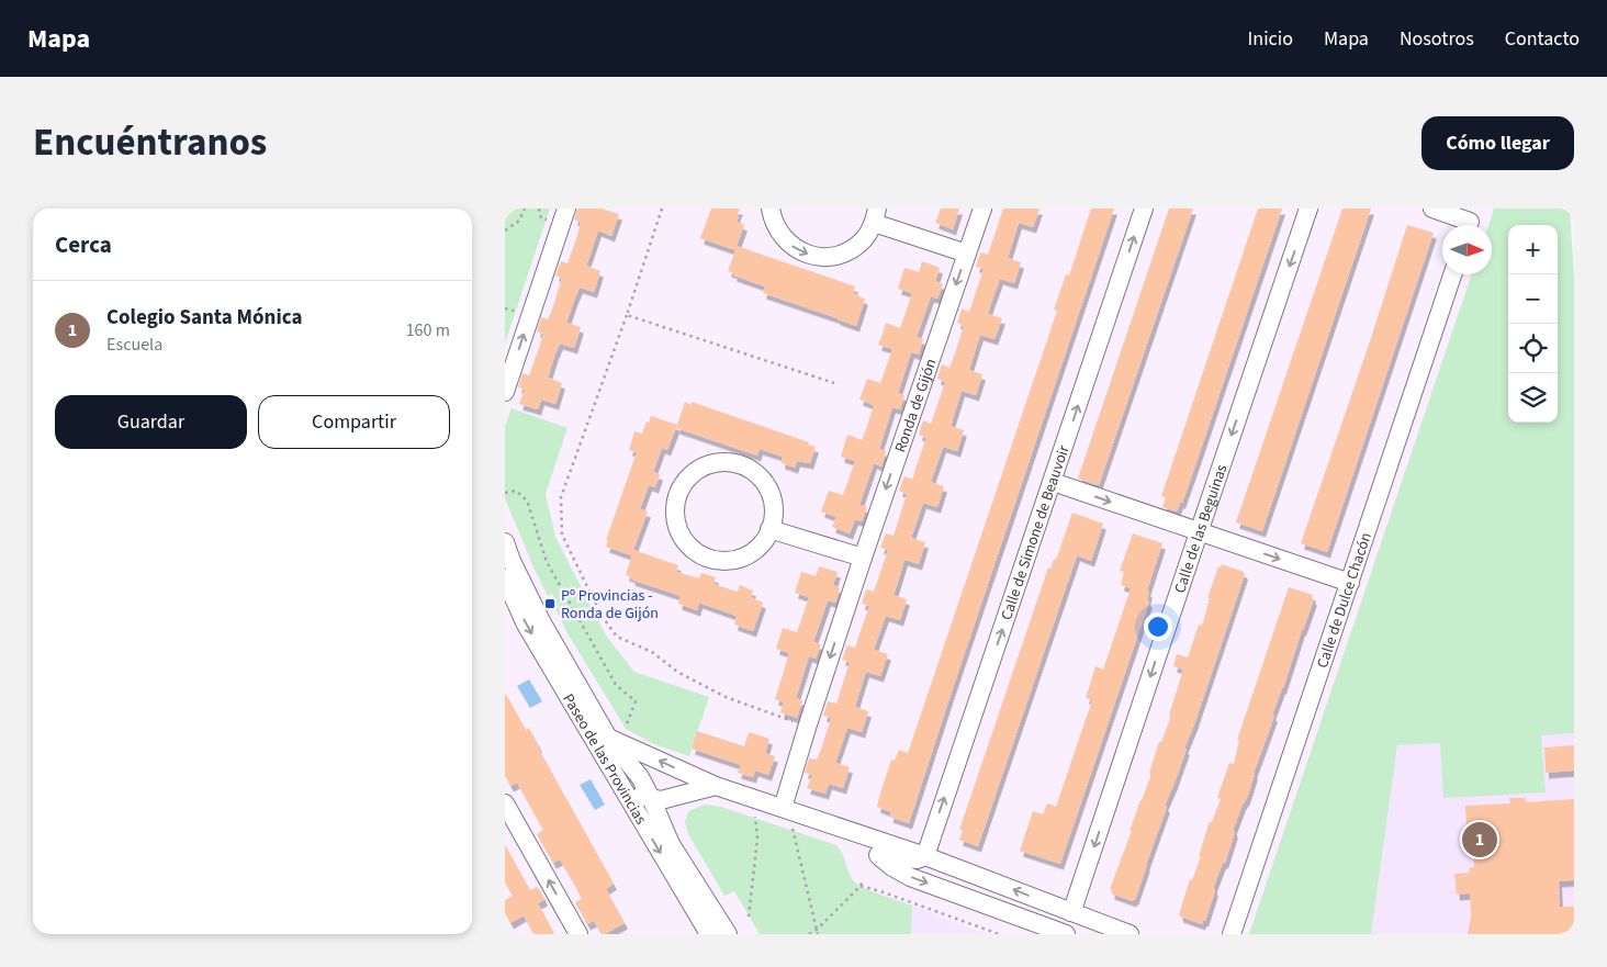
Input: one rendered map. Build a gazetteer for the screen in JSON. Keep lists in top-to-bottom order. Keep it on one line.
{"streets":{"street":["Ronda de Gijón","Calle de las Beguinas","Calle de Simone de Beauvoir","Calle de Dulce Chacón","Paseo de las Provincias"]},"one_way":["Ronda de Gijón","Calle de las Beguinas","Calle de Simone de Beauvoir"],"places":{"transit":["Pº Provincias - Ronda de Gijón"]},"north":"right","page":{"header":"Mapa","nav":["Inicio","Mapa","Nosotros","Contacto"],"title":"Encuéntranos","buttons":["Cómo llegar",["Guardar","Compartir"]],"heading":"Cerca","map_buttons":["+","−"],"list":[{"mark":"1","name":"Colegio Santa Mónica","note":"Escuela","value":"160 m"}],"pins":"1"}}
